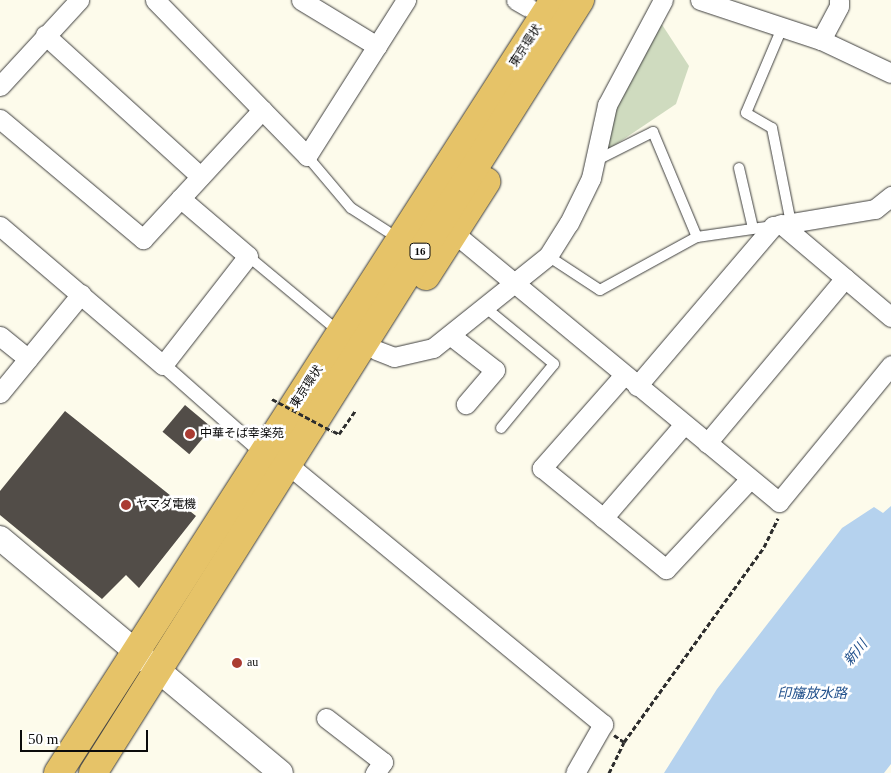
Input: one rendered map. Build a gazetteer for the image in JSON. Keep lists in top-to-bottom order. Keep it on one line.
{"streets":{"highway":["東京環状","16"]},"crossings":[["東京環状","16"]],"water":["新川","印旛放水路"],"places":["中華そば幸楽苑","ヤマダ電機","au"],"scale_bar":"50 m"}
